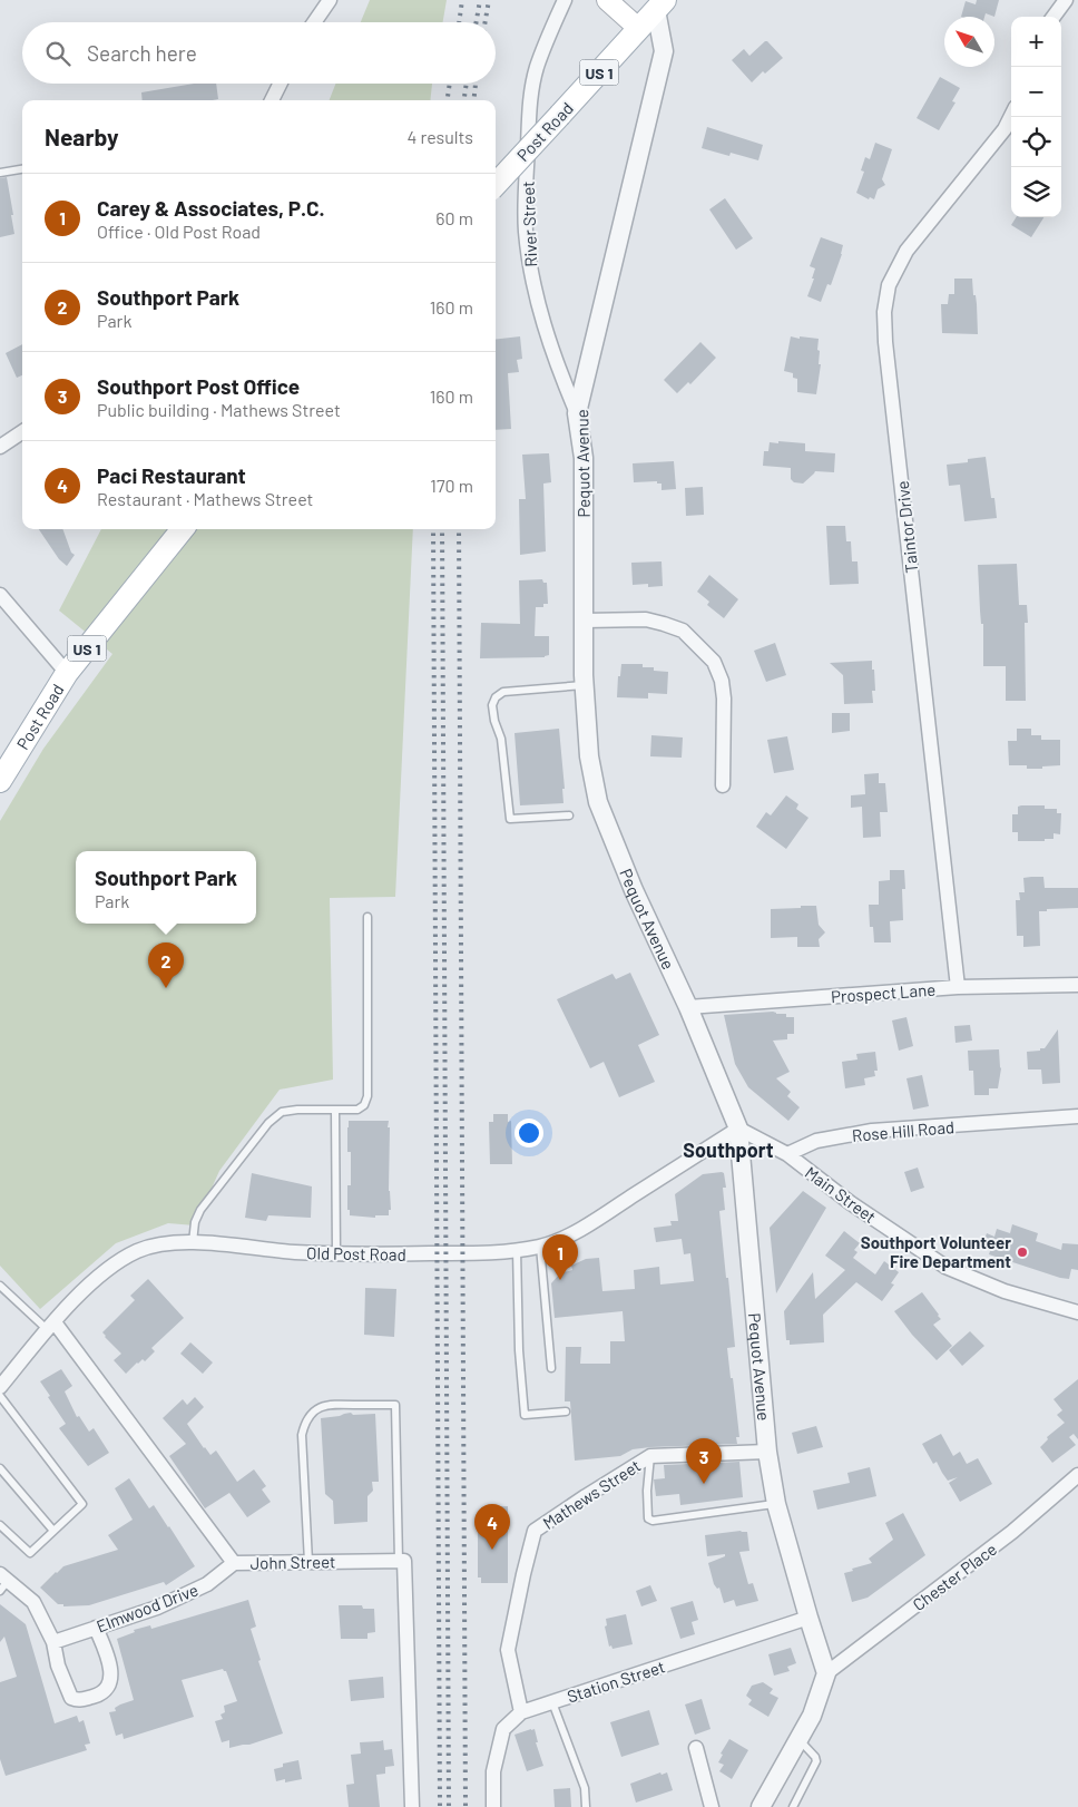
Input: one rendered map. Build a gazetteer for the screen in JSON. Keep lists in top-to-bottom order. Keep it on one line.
{"streets":{"main road":["US 1","Post Road"],"street":["River Street","Pequot Avenue","Taintor Drive","Prospect Lane","Rose Hill Road","Main Street","Old Post Road","Mathews Street","John Street","Chester Place","Elmwood Drive","Station Street"]},"crossings":[["Post Road","Pequot Avenue"],["River Street","Pequot Avenue"],["Pequot Avenue","Prospect Lane"],["Pequot Avenue","Old Post Road"],["Pequot Avenue","Mathews Street"],["Pequot Avenue","Chester Place"],["Pequot Avenue","Station Street"],["Taintor Drive","Prospect Lane"],["Rose Hill Road","Main Street"],["Old Post Road","John Street"],["Mathews Street","Station Street"],["John Street","Elmwood Drive"]],"districts":["Southport"],"places":["Southport Volunteer Fire Department"],"north":"top left","page":{"map_buttons":["+","−"],"search":"Search here","heading":["Nearby","4 results"],"list":[{"mark":"1","name":"Carey & Associates, P.C.","note":"Office · Old Post Road","value":"60 m"},{"mark":"2","name":"Southport Park","note":"Park","value":"160 m"},{"mark":"3","name":"Southport Post Office","note":"Public building · Mathews Street","value":"160 m"},{"mark":"4","name":"Paci Restaurant","note":"Restaurant · Mathews Street","value":"170 m"}],"popup":["Southport Park","Park"],"pins":["2","1","3","4"]}}
